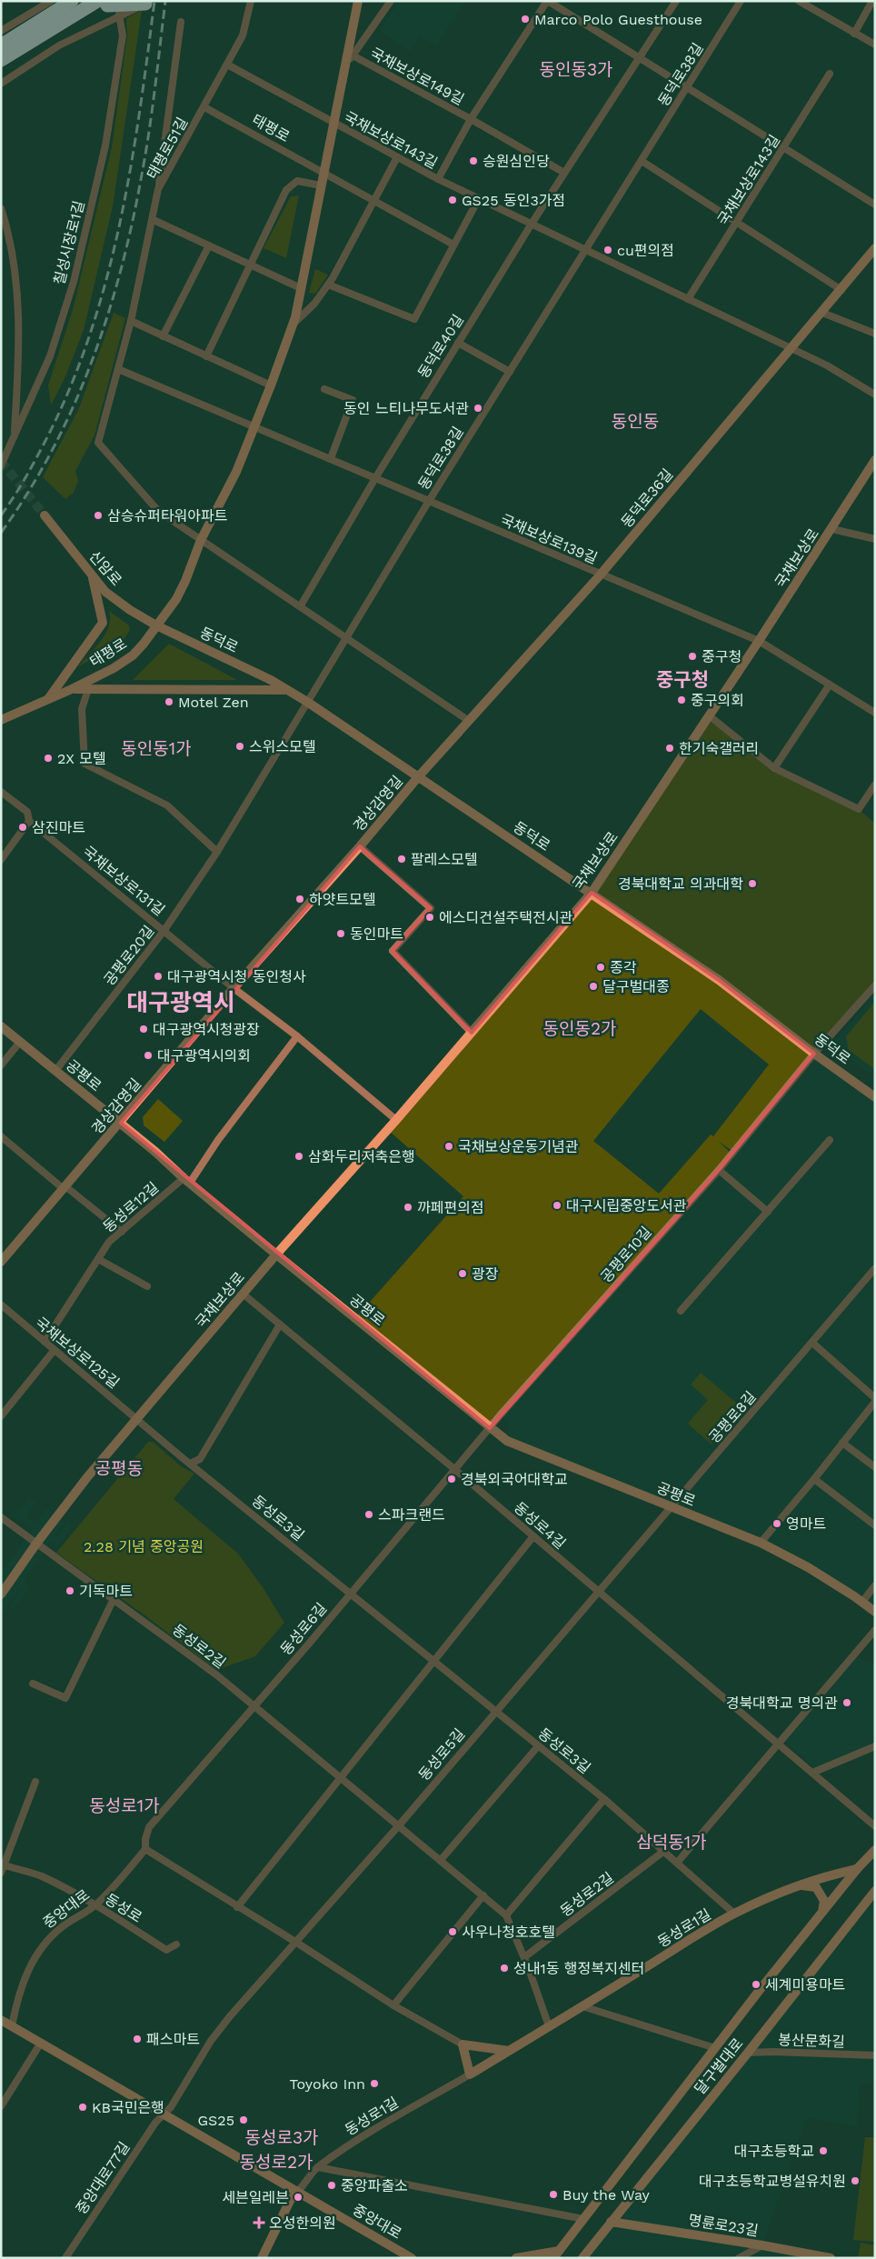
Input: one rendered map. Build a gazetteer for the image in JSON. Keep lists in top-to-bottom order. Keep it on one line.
{"streets":{"main road":["태평로","동덕로36길","국채보상로","신암로","동덕로","경상감영길","공평로","중앙대로","동성로1길","달구벌대로","명륜로23길"],"street":["동덕로38길","국채보상로149길","국채보상로143길","태평로51길","칠성시장로1길","동덕로40길","국채보상로139길","국채보상로131길","공평로20길","동성로12길","공평로10길","국채보상로125길","공평로8길","동성로3길","동성로4길","동성로6길","동성로2길","동성로5길","동성로","봉산문화길","중앙대로77길"]},"crossings":[["동덕로38길","국채보상로143길"],["동덕로38길","국채보상로139길"],["동덕로38길","동덕로"],["동덕로38길","공평로20길"],["국채보상로149길","태평로"],["국채보상로149길","국채보상로143길"],["태평로","국채보상로143길"],["태평로","태평로51길"],["태평로","국채보상로139길"],["태평로","신암로"],["태평로","동덕로"],["국채보상로143길","동덕로40길"],["국채보상로143길","동덕로36길"],["동덕로40길","국채보상로139길"],["동덕로36길","국채보상로139길"],["동덕로36길","동덕로"],["동덕로36길","경상감영길"],["국채보상로139길","국채보상로"],["국채보상로","동덕로"],["국채보상로","경상감영길"],["국채보상로","국채보상로131길"],["국채보상로","공평로"],["국채보상로","국채보상로125길"],["국채보상로","동성로3길"],["국채보상로","동성로4길"],["국채보상로","동성로2길"],["신암로","동덕로"],["동덕로","경상감영길"],["동덕로","공평로20길"],["동덕로","공평로10길"],["경상감영길","국채보상로131길"],["경상감영길","공평로"],["국채보상로131길","공평로20길"],["국채보상로131길","동성로12길"],["공평로20길","공평로"],["공평로","동성로12길"],["공평로","공평로10길"],["공평로","공평로8길"],["공평로","동성로6길"],["공평로","동성로5길"],["동성로12길","국채보상로125길"],["공평로10길","동성로6길"],["국채보상로125길","동성로3길"],["공평로8길","동성로5길"],["동성로3길","동성로6길"],["동성로3길","동성로2길"],["동성로3길","동성로5길"],["동성로3길","동성로1길"],["동성로4길","동성로6길"],["동성로4길","동성로5길"],["동성로6길","동성로2길"],["동성로6길","중앙대로"],["동성로2길","동성로5길"],["동성로2길","동성로1길"],["동성로5길","중앙대로"],["동성로5길","중앙대로77길"],["동성로","중앙대로"],["중앙대로","동성로1길"],["중앙대로","중앙대로77길"],["동성로1길","달구벌대로"],["봉산문화길","달구벌대로"],["달구벌대로","명륜로23길"]],"districts":["동인동3가","동인동","중구청","동인동1가","대구광역시","동인동2가","공평동","동성로1가","삼덕동1가","동성로3가","동성로2가"],"parks":["2.28 기념 중앙공원"],"places":{"other":["Marco Polo Guesthouse","승원심인당","GS25 동인3가점","cu편의점","동인 느티나무도서관","삼승슈퍼타워아파트","중구청","중구의회","Motel Zen","스위스모텔","한기숙갤러리","2X 모텔","삼진마트","팔레스모텔","경북대학교 의과대학","하얏트모텔","에스디건설주택전시관","동인마트","종각","대구광역시청 동인청사","달구벌대종","대구광역시청광장","대구광역시의회","국채보상운동기념관","삼화두리저축은행","대구시립중앙도서관","까페편의점","광장","경북외국어대학교","스파크랜드","영마트","기독마트","경북대학교 명의관","사우나청호호텔","성내1동 행정복지센터","세계미용마트","패스마트","Toyoko Inn","KB국민은행","GS25","대구초등학교","대구초등학교병설유치원","중앙파출소","Buy the Way","세븐일레븐"],"health":["오성한의원"]}}
